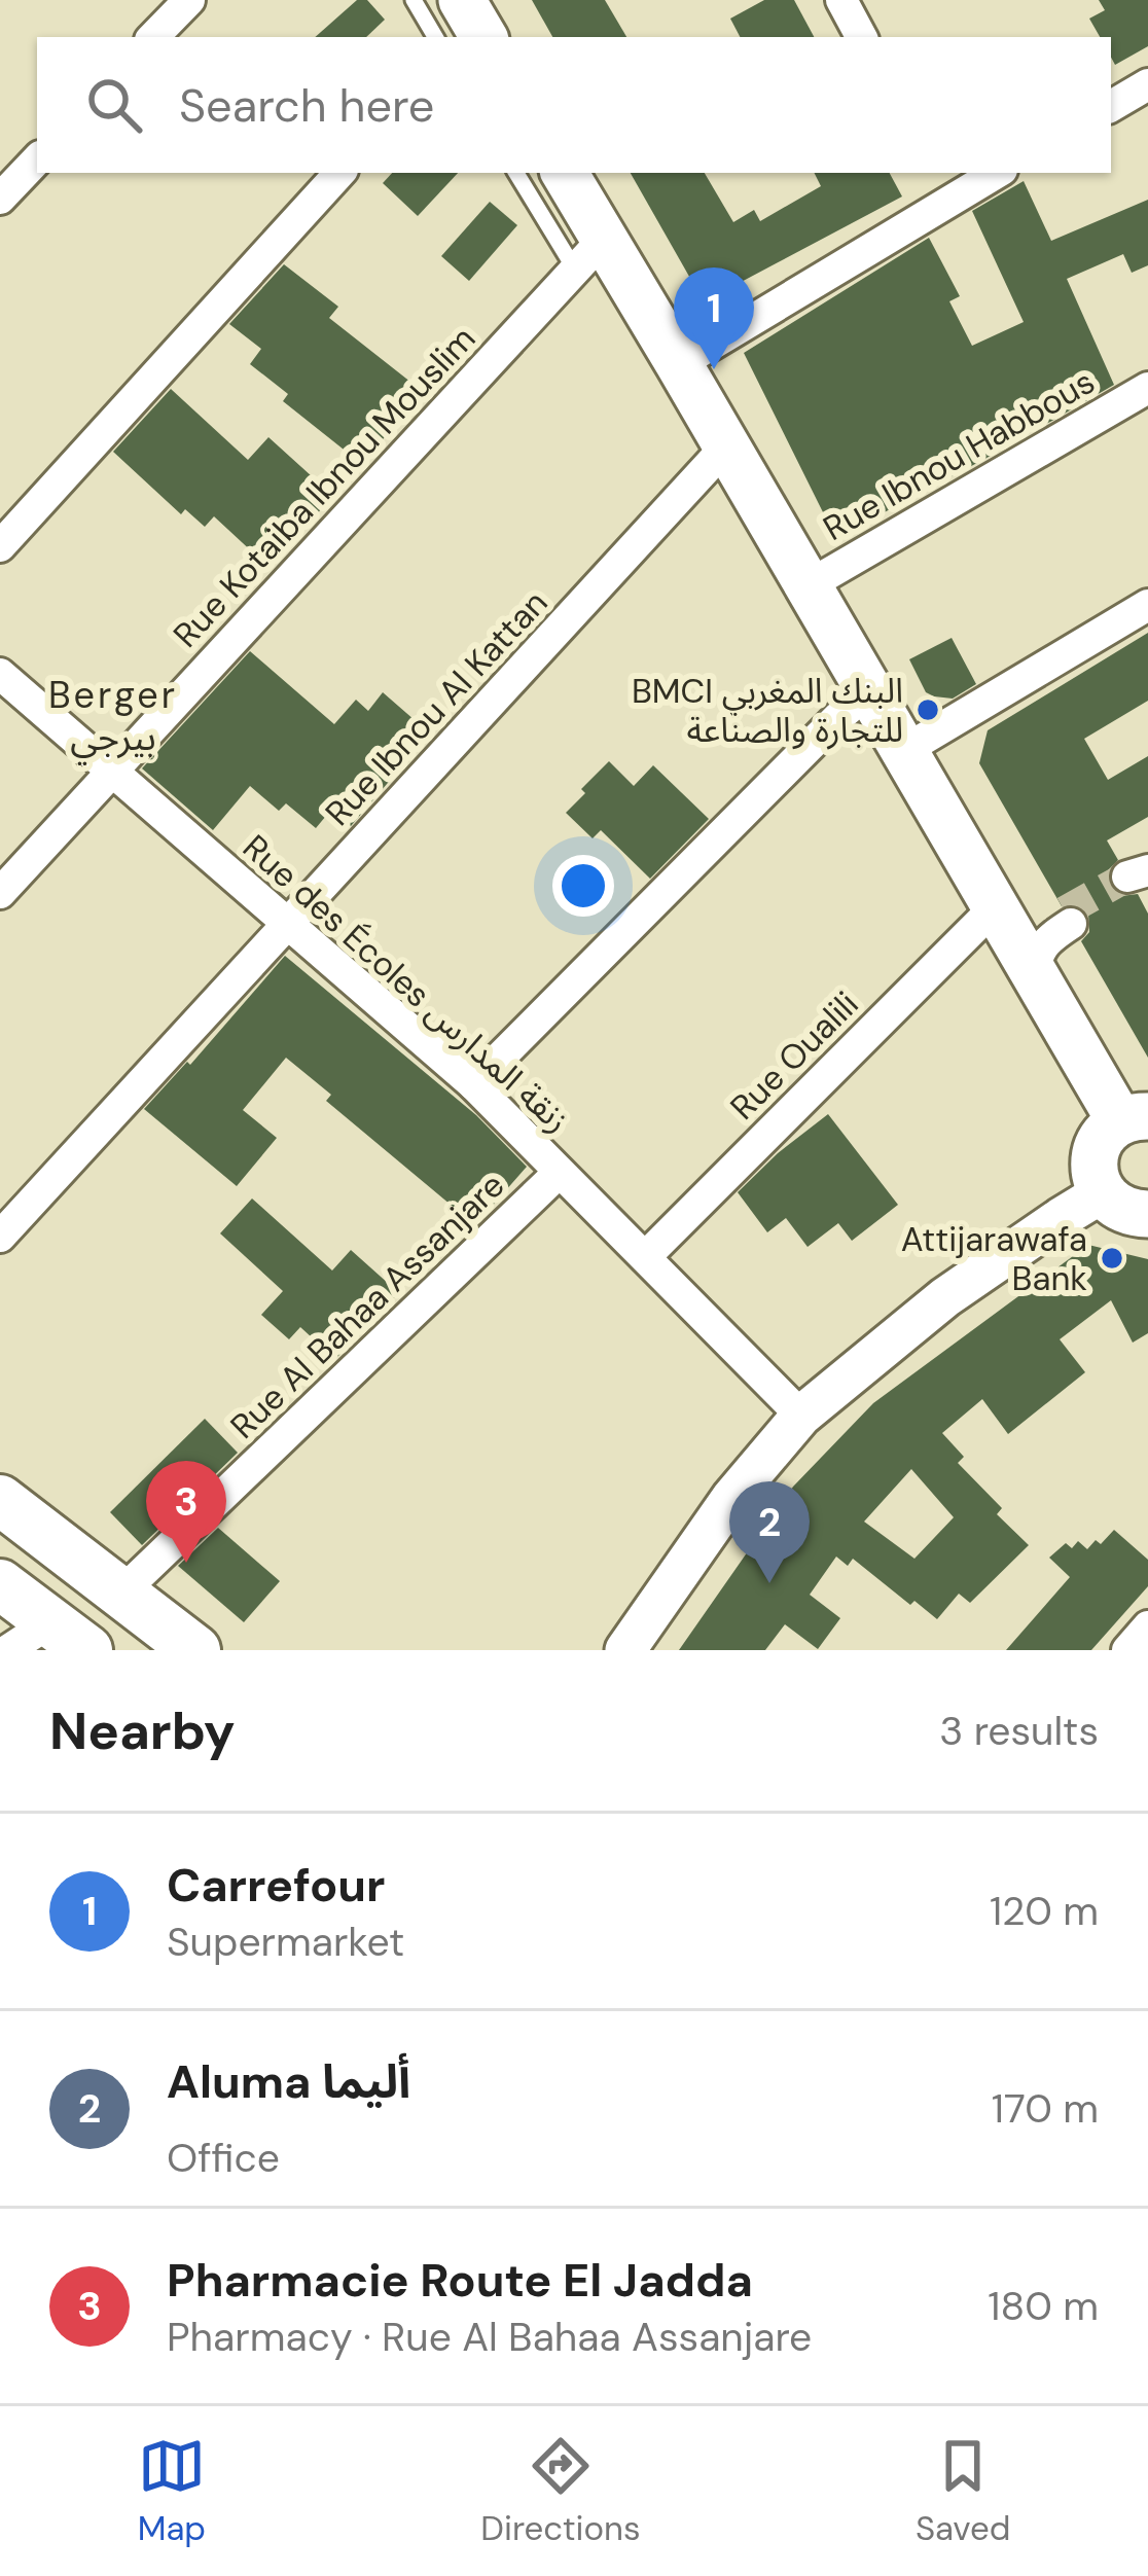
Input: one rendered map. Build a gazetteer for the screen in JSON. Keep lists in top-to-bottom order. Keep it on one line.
{"streets":{"street":["Rue Ibnou Habbous","Rue Kotaiba Ibnou Mouslim","Rue Ibnou Al Kattan","Rue des Écoles زنقة المدارس","Rue Oualili","Rue Al Bahaa Assanjare"]},"crossings":[["Rue Kotaiba Ibnou Mouslim","Rue des Écoles زنقة المدارس"],["Rue Ibnou Al Kattan","Rue des Écoles زنقة المدارس"],["Rue des Écoles زنقة المدارس","Rue Oualili"],["Rue des Écoles زنقة المدارس","Rue Al Bahaa Assanjare"]],"districts":["Berger بيرجي"],"places":["BMCI البنك المغربي للتجارة والصناعة","Attijarawafa Bank"],"page":{"search":"Search here","pins":["1","3","2"],"heading":["Nearby","3 results"],"list":[{"mark":"1","name":"Carrefour","note":"Supermarket","value":"120 m"},{"mark":"2","name":"Aluma أليما","note":"Office","value":"170 m"},{"mark":"3","name":"Pharmacie Route El Jadda","note":"Pharmacy · Rue Al Bahaa Assanjare","value":"180 m"}],"nav":["Map","Directions","Saved"]}}
